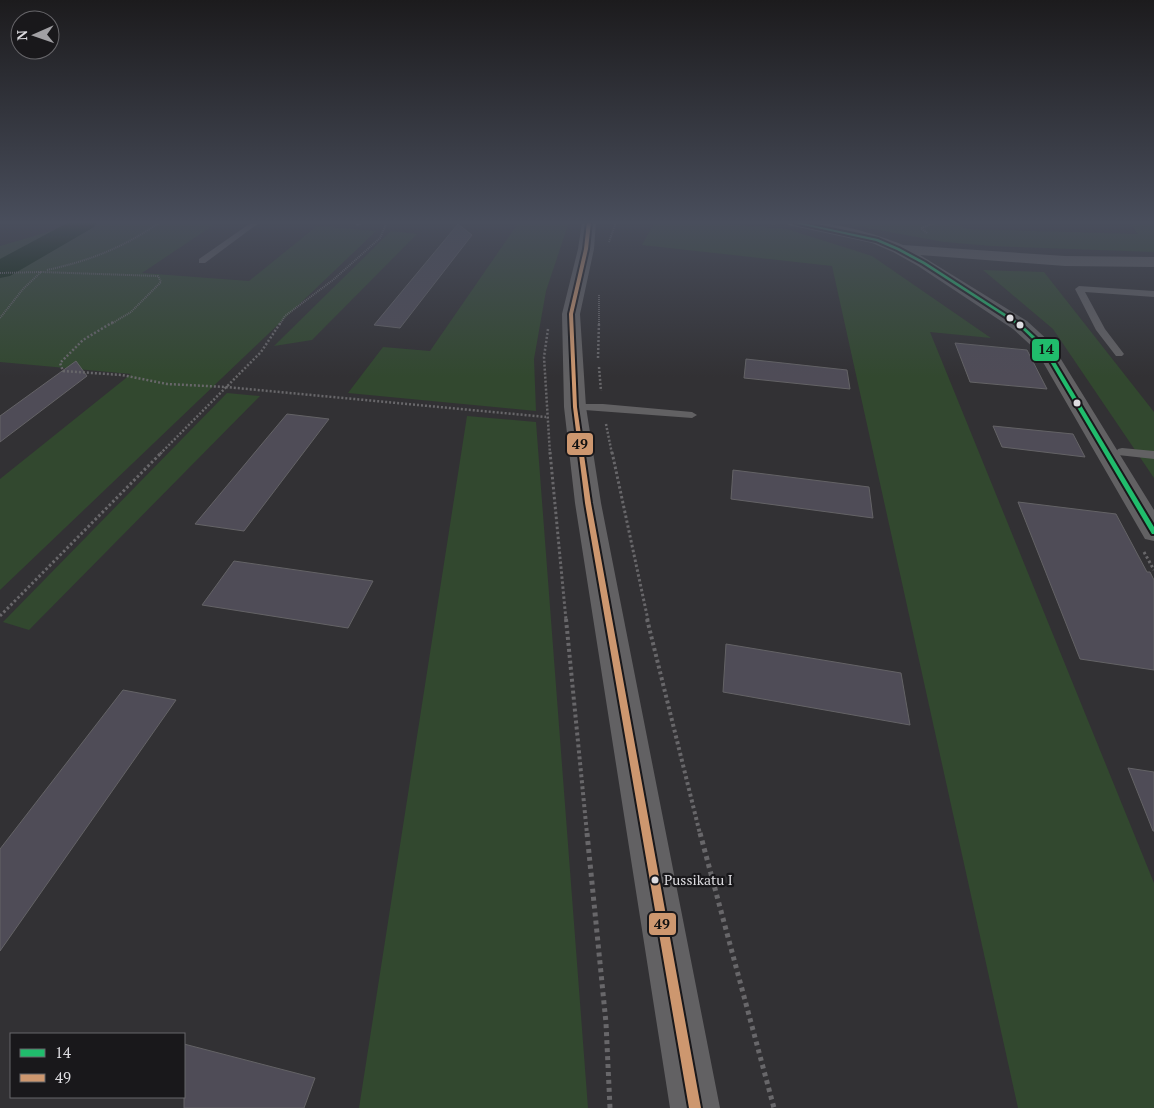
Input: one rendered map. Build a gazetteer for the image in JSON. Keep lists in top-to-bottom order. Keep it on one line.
{"places":["Pussikatu I"],"lines":["transit line 14","transit line 49"],"legend":["14","49"],"north":"left"}
